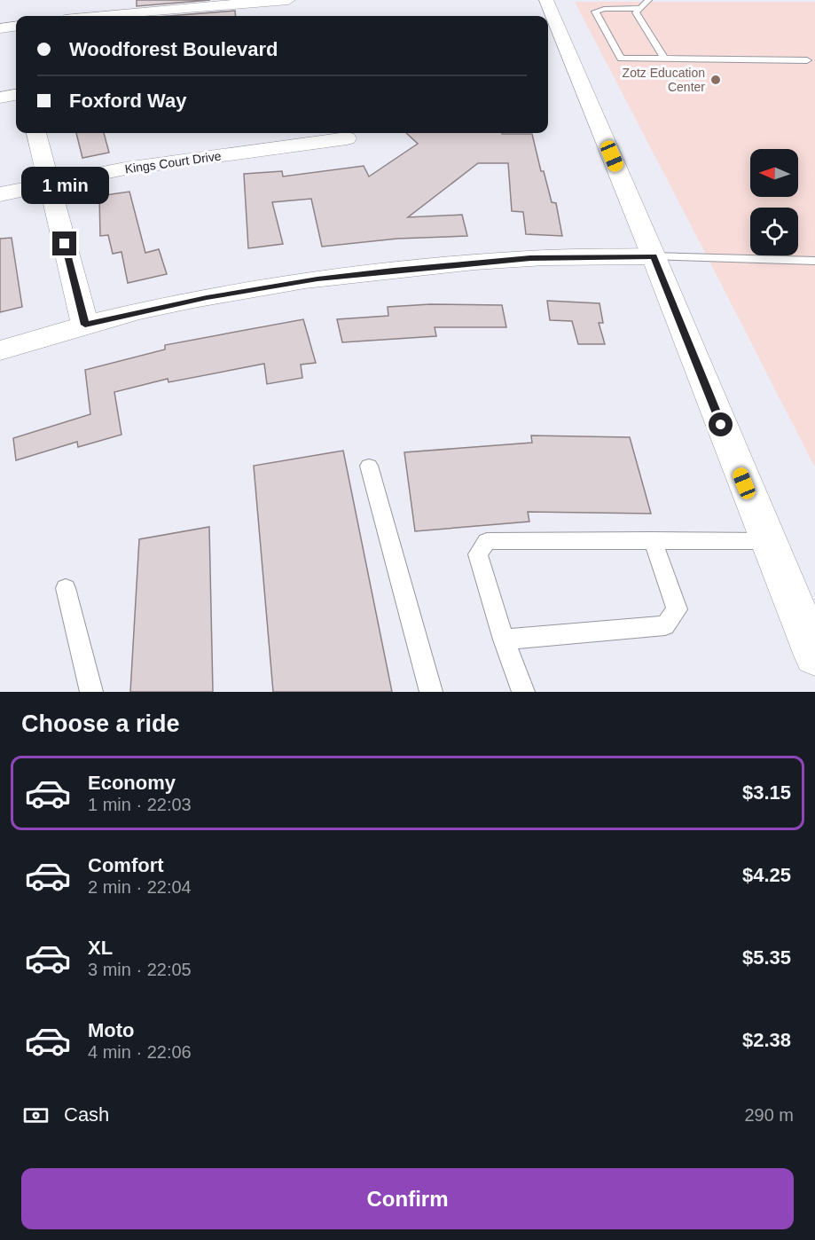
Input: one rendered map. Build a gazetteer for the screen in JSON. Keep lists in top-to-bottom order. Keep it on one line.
{"streets":{"main road":["Kings Court Drive"]},"places":["Zotz Education Center"],"north":"left","page":{"banner":["Woodforest Boulevard","Foxford Way"],"bubble":"1 min","heading":"Choose a ride","list":[{"name":"Economy","note":"1 min · 22:03","value":"$3.15"},{"name":"Comfort","note":"2 min · 22:04","value":"$4.25"},{"name":"XL","note":"3 min · 22:05","value":"$5.35"},{"name":"Moto","note":"4 min · 22:06","value":"$2.38"}],"pay":["Cash","290 m"],"buttons":"Confirm"}}
